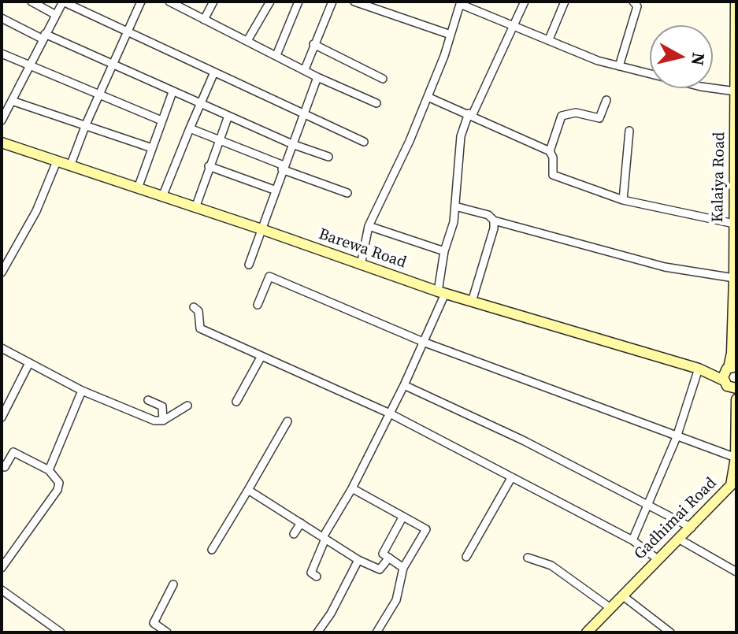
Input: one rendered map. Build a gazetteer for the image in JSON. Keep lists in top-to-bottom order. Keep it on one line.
{"streets":{"main road":["Kalaiya Road","Barewa Road","Gadhimai Road"]},"crossings":[["Barewa Road","Gadhimai Road"]],"north":"right"}
